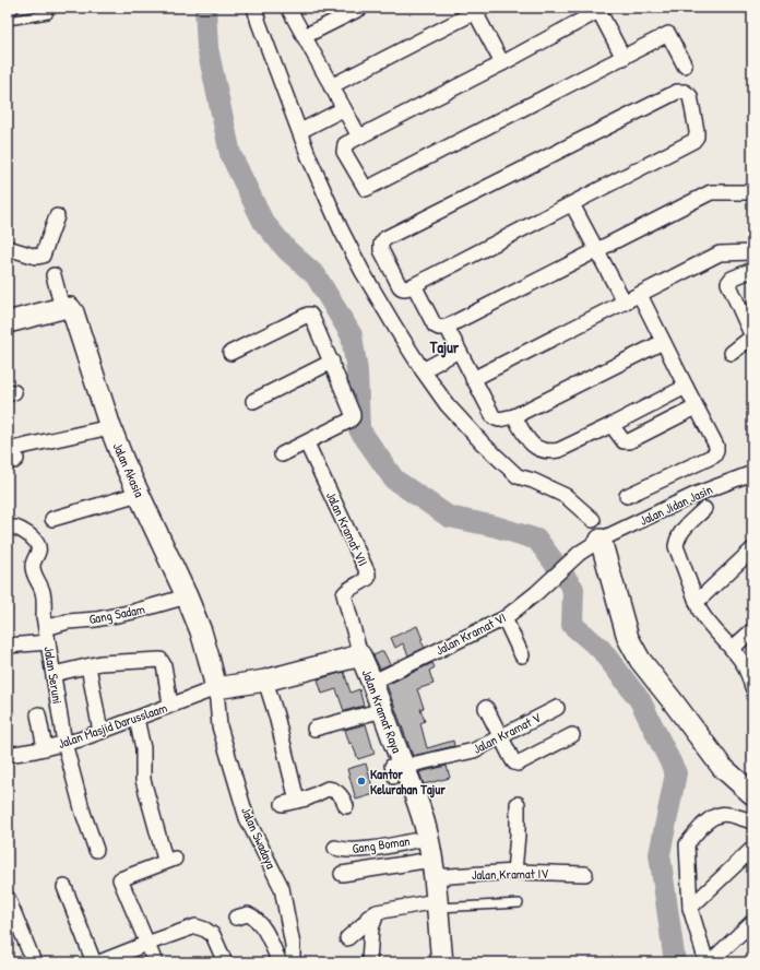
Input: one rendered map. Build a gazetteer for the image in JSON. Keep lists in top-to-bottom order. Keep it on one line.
{"streets":{"street":["Jalan Akasia","Jalan Jidan Jasin","Jalan Kramat VII","Gang Sadam","Jalan Kramat VI","Jalan Seruni","Jalan Kramat Raya","Jalan Masjid Darusslaam","Jalan Kramat V","Jalan Swadaya","Gang Boman","Jalan Kramat IV"]},"crossings":[["Jalan Akasia","Gang Sadam"],["Jalan Akasia","Jalan Kramat Raya"],["Jalan Akasia","Jalan Masjid Darusslaam"],["Jalan Akasia","Jalan Swadaya"],["Jalan Jidan Jasin","Jalan Kramat VI"],["Jalan Kramat VII","Jalan Kramat Raya"],["Gang Sadam","Jalan Seruni"],["Jalan Kramat VI","Jalan Kramat Raya"],["Jalan Seruni","Jalan Masjid Darusslaam"],["Jalan Kramat Raya","Jalan Masjid Darusslaam"],["Jalan Kramat Raya","Jalan Kramat V"],["Jalan Kramat Raya","Jalan Swadaya"],["Jalan Kramat Raya","Gang Boman"],["Jalan Kramat Raya","Jalan Kramat IV"],["Jalan Masjid Darusslaam","Jalan Swadaya"]],"districts":["Tajur"],"places":["Kantor Kelurahan Tajur"]}
